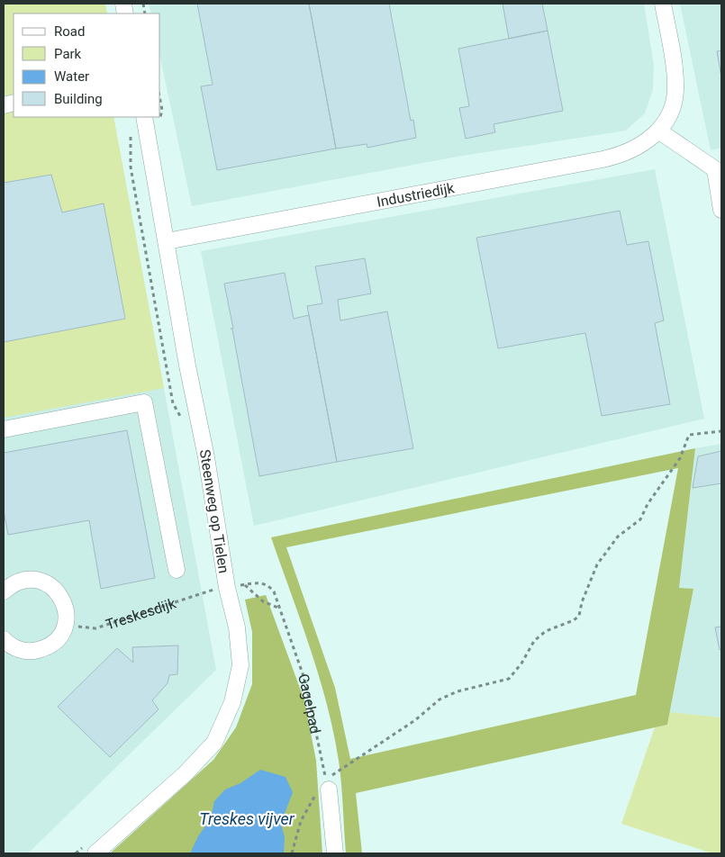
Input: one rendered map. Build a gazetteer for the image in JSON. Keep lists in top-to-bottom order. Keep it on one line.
{"streets":{"street":["Industriedijk","Steenweg op Tielen"],"path":["Treskesdijk","Gagelpad"]},"crossings":[["Industriedijk","Steenweg op Tielen"]],"water":["Treskes vijver"],"legend":["Road","Park","Water","Building"]}
